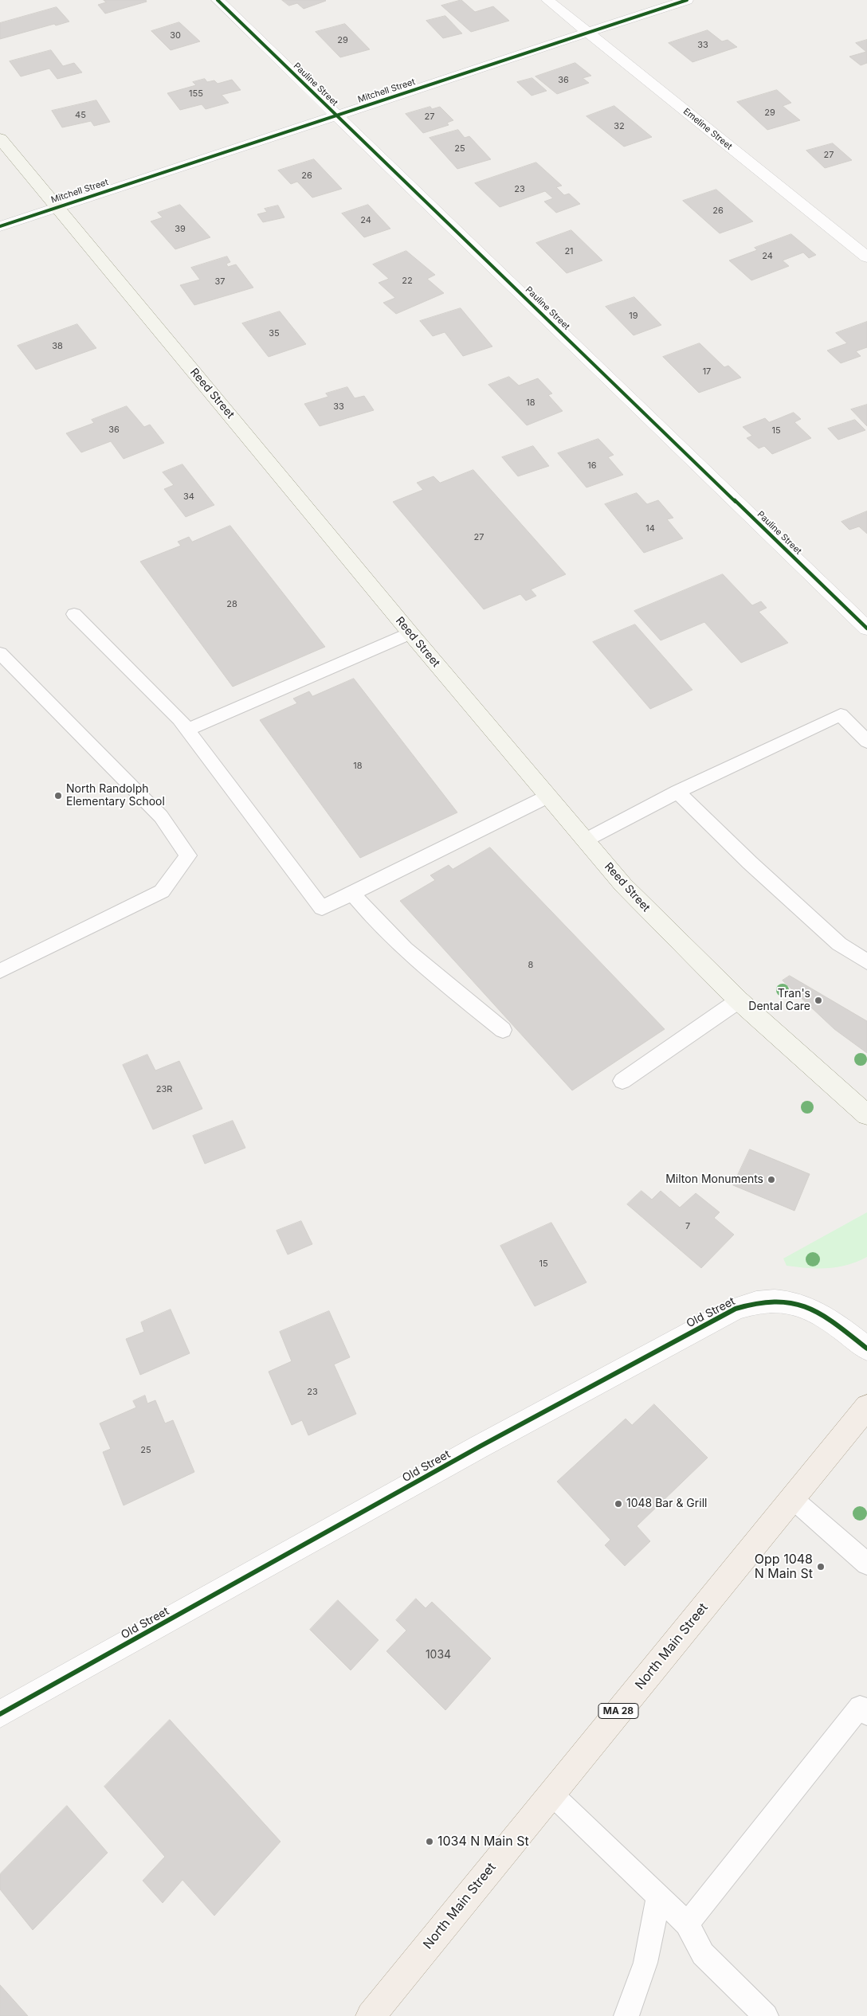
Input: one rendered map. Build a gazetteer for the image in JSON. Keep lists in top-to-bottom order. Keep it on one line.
{"streets":{"main road":["Reed Street","North Main Street","MA 28"],"street":["Pauline Street","Mitchell Street","Emeline Street","Old Street"]},"crossings":[["Pauline Street","Mitchell Street"],["Mitchell Street","Emeline Street"],["Mitchell Street","Reed Street"]],"places":["North Randolph Elementary School","Tran's Dental Care","Milton Monuments","1048 Bar & Grill","Opp 1048 N Main St","1034 N Main St"],"house_numbers":["30","29","33","36","155","29","45","27","32","25","27","26","23","26","24","39","21","24","22","37","19","35","38","17","18","33","36","15","16","34","14","27","28","18","8","23R","7","15","23","25","1034"]}
